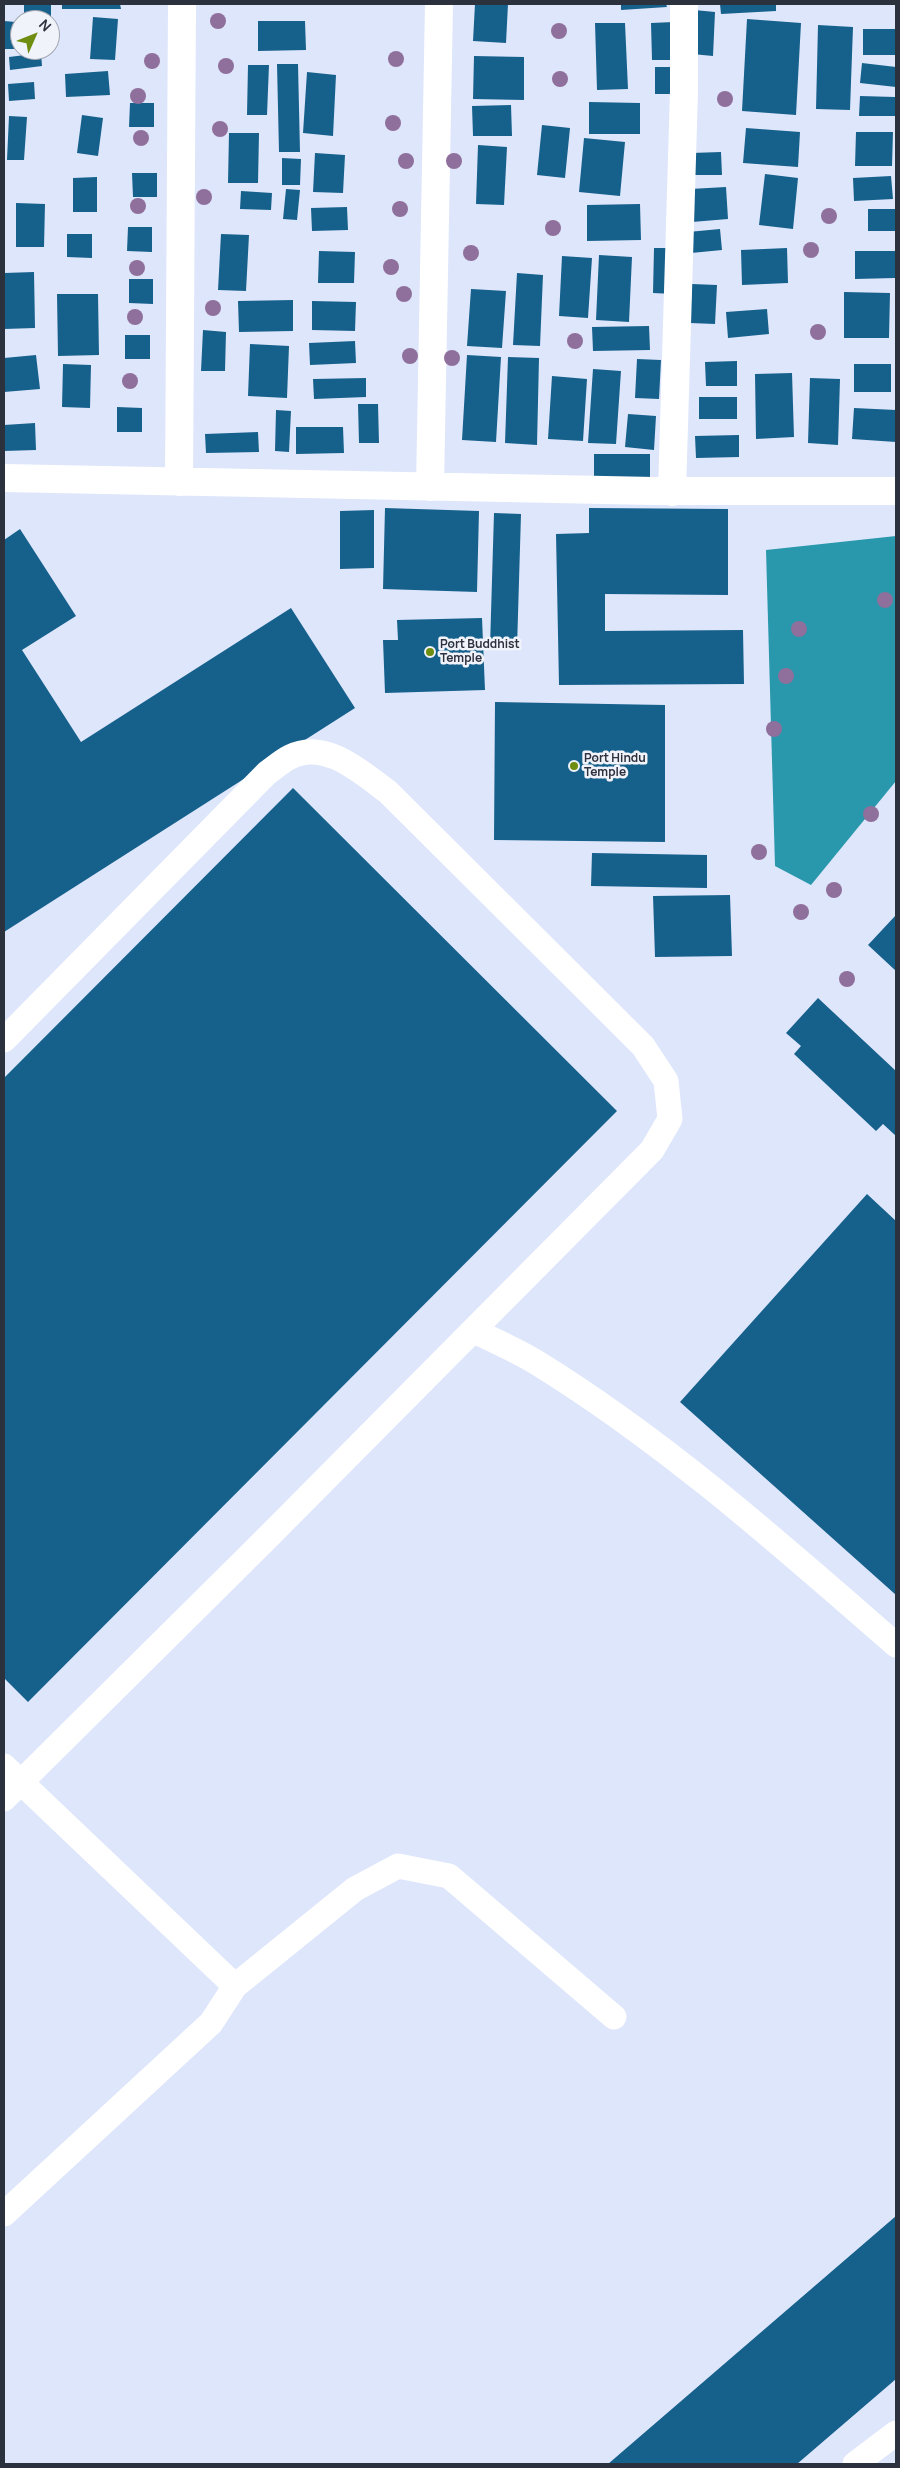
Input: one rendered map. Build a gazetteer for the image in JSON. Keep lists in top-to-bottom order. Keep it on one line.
{"places":["Port Buddhist Temple","Port Hindu Temple"],"north":"top right"}
